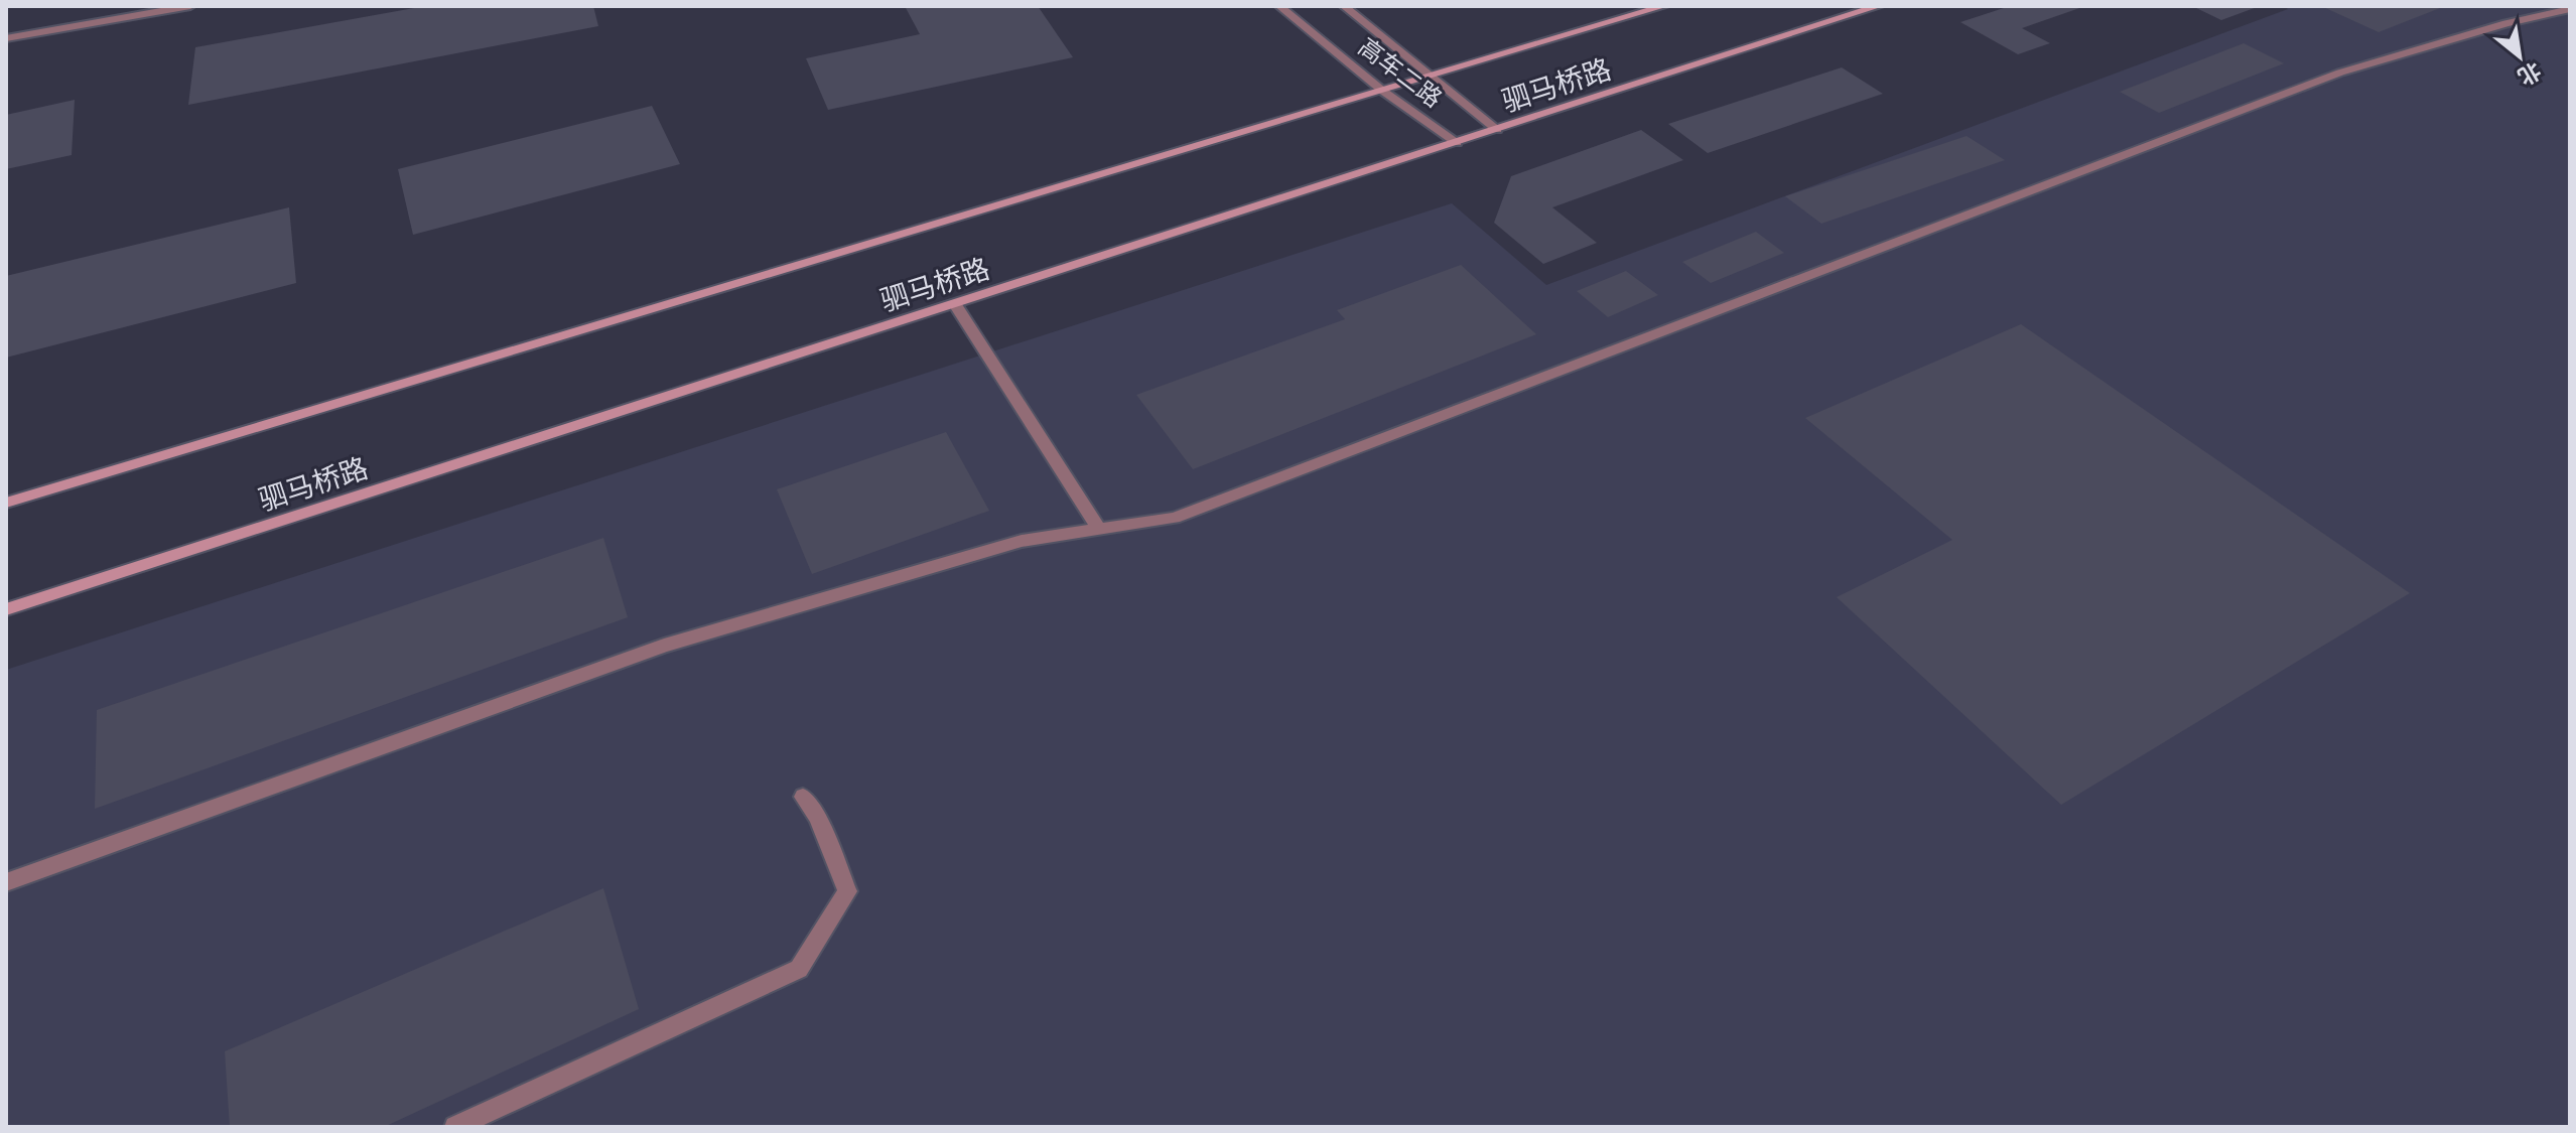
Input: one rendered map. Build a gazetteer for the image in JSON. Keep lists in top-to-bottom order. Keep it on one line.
{"streets":{"main road":["驷马桥路"],"street":["高车二路"]},"crossings":[["高车二路","驷马桥路"]],"north":"bottom right"}
